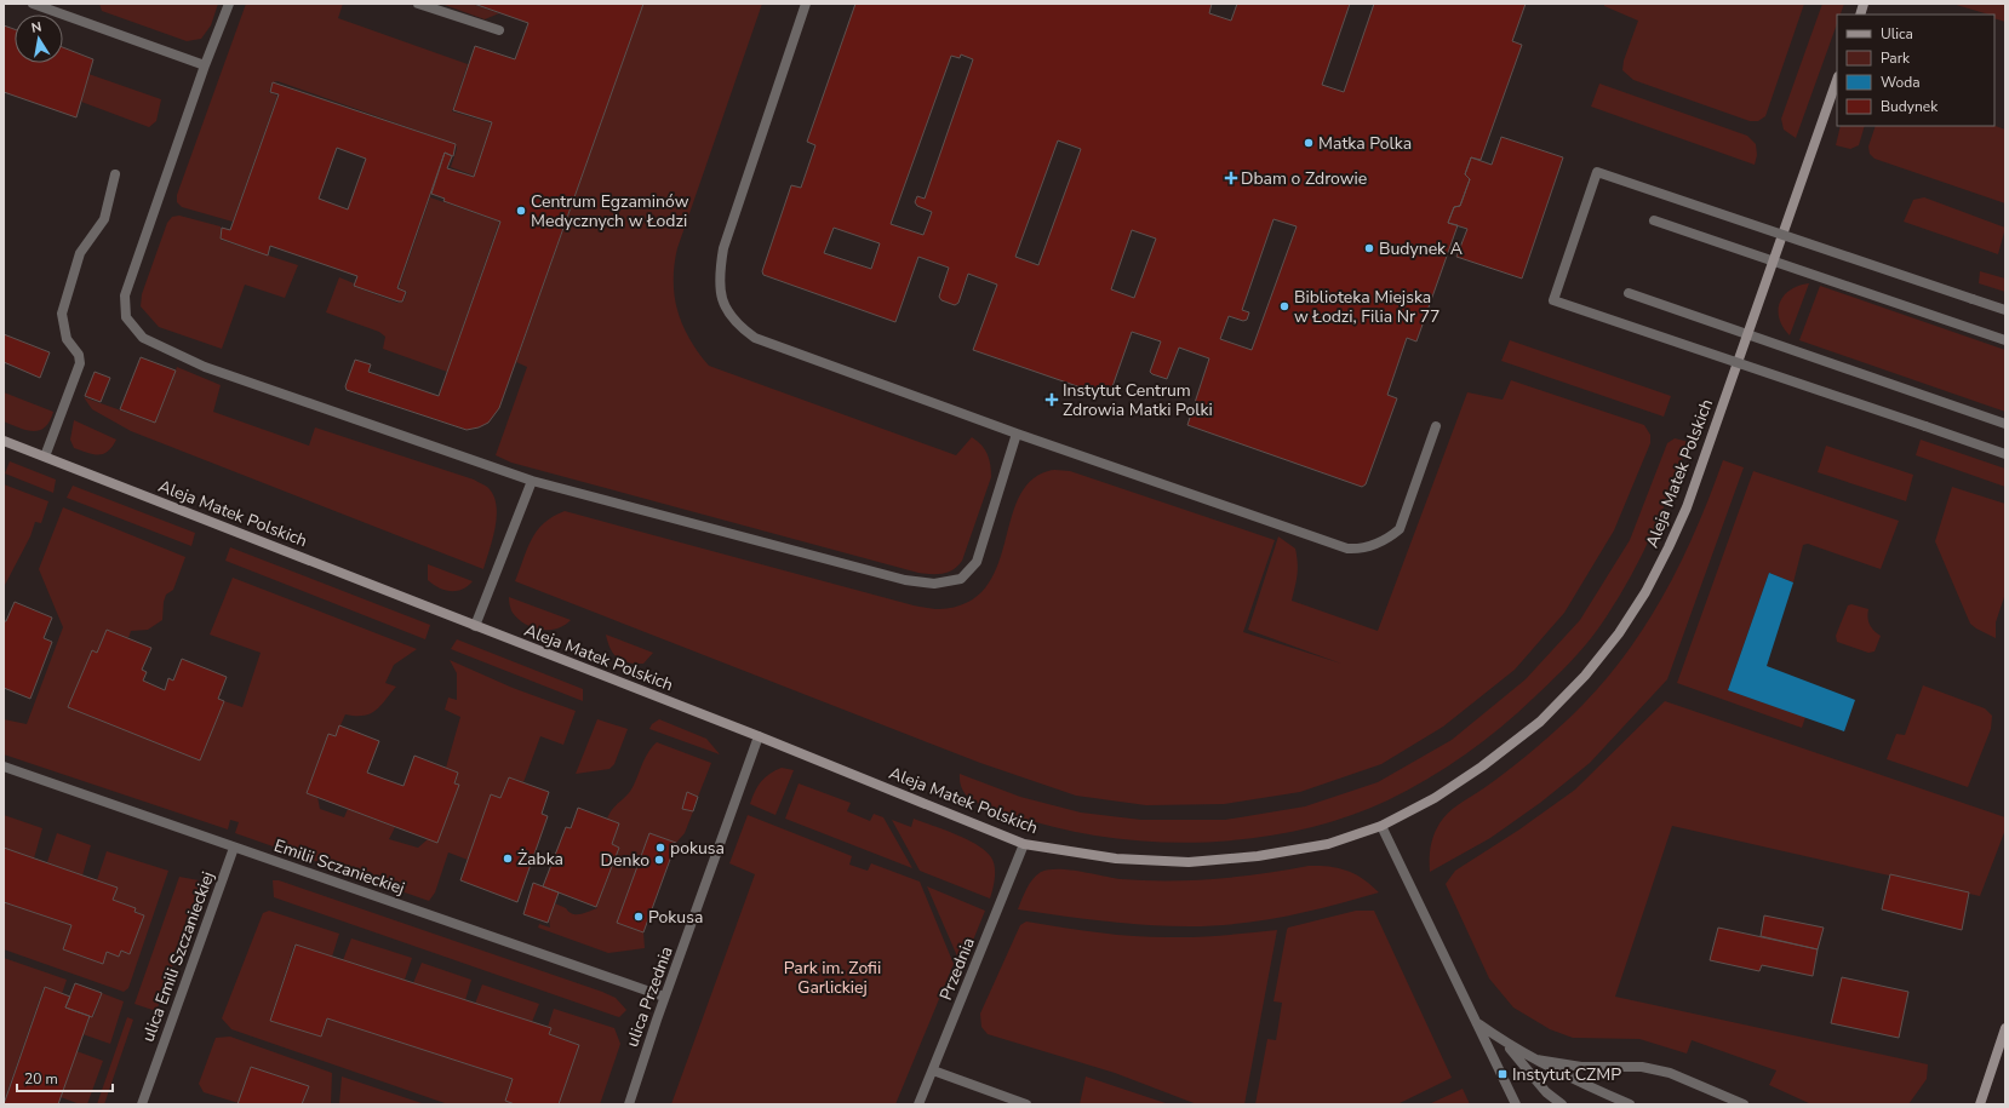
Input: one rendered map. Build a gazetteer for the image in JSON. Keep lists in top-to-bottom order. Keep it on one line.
{"streets":{"street":["Aleja Matek Polskich","Emilii Sczanieckiej","ulica Emili Szczanieckiej","Przednia","ulica Przednia"]},"crossings":[["Aleja Matek Polskich","Przednia"],["Aleja Matek Polskich","ulica Przednia"],["Emilii Sczanieckiej","ulica Emili Szczanieckiej"],["Emilii Sczanieckiej","ulica Przednia"]],"parks":["Park im. Zofii Garlickiej"],"places":{"other":["Matka Polka","Centrum Egzaminów Medycznych w Łodzi","Budynek A","Biblioteka Miejska w Łodzi, Filia Nr 77","pokusa","Żabka","Denko","Pokusa"],"health":["Dbam o Zdrowie","Instytut Centrum Zdrowia Matki Polki"],"transit":["Instytut CZMP"]},"legend":["Ulica","Park","Woda","Budynek"],"scale_bar":"20 m","north":"top"}
